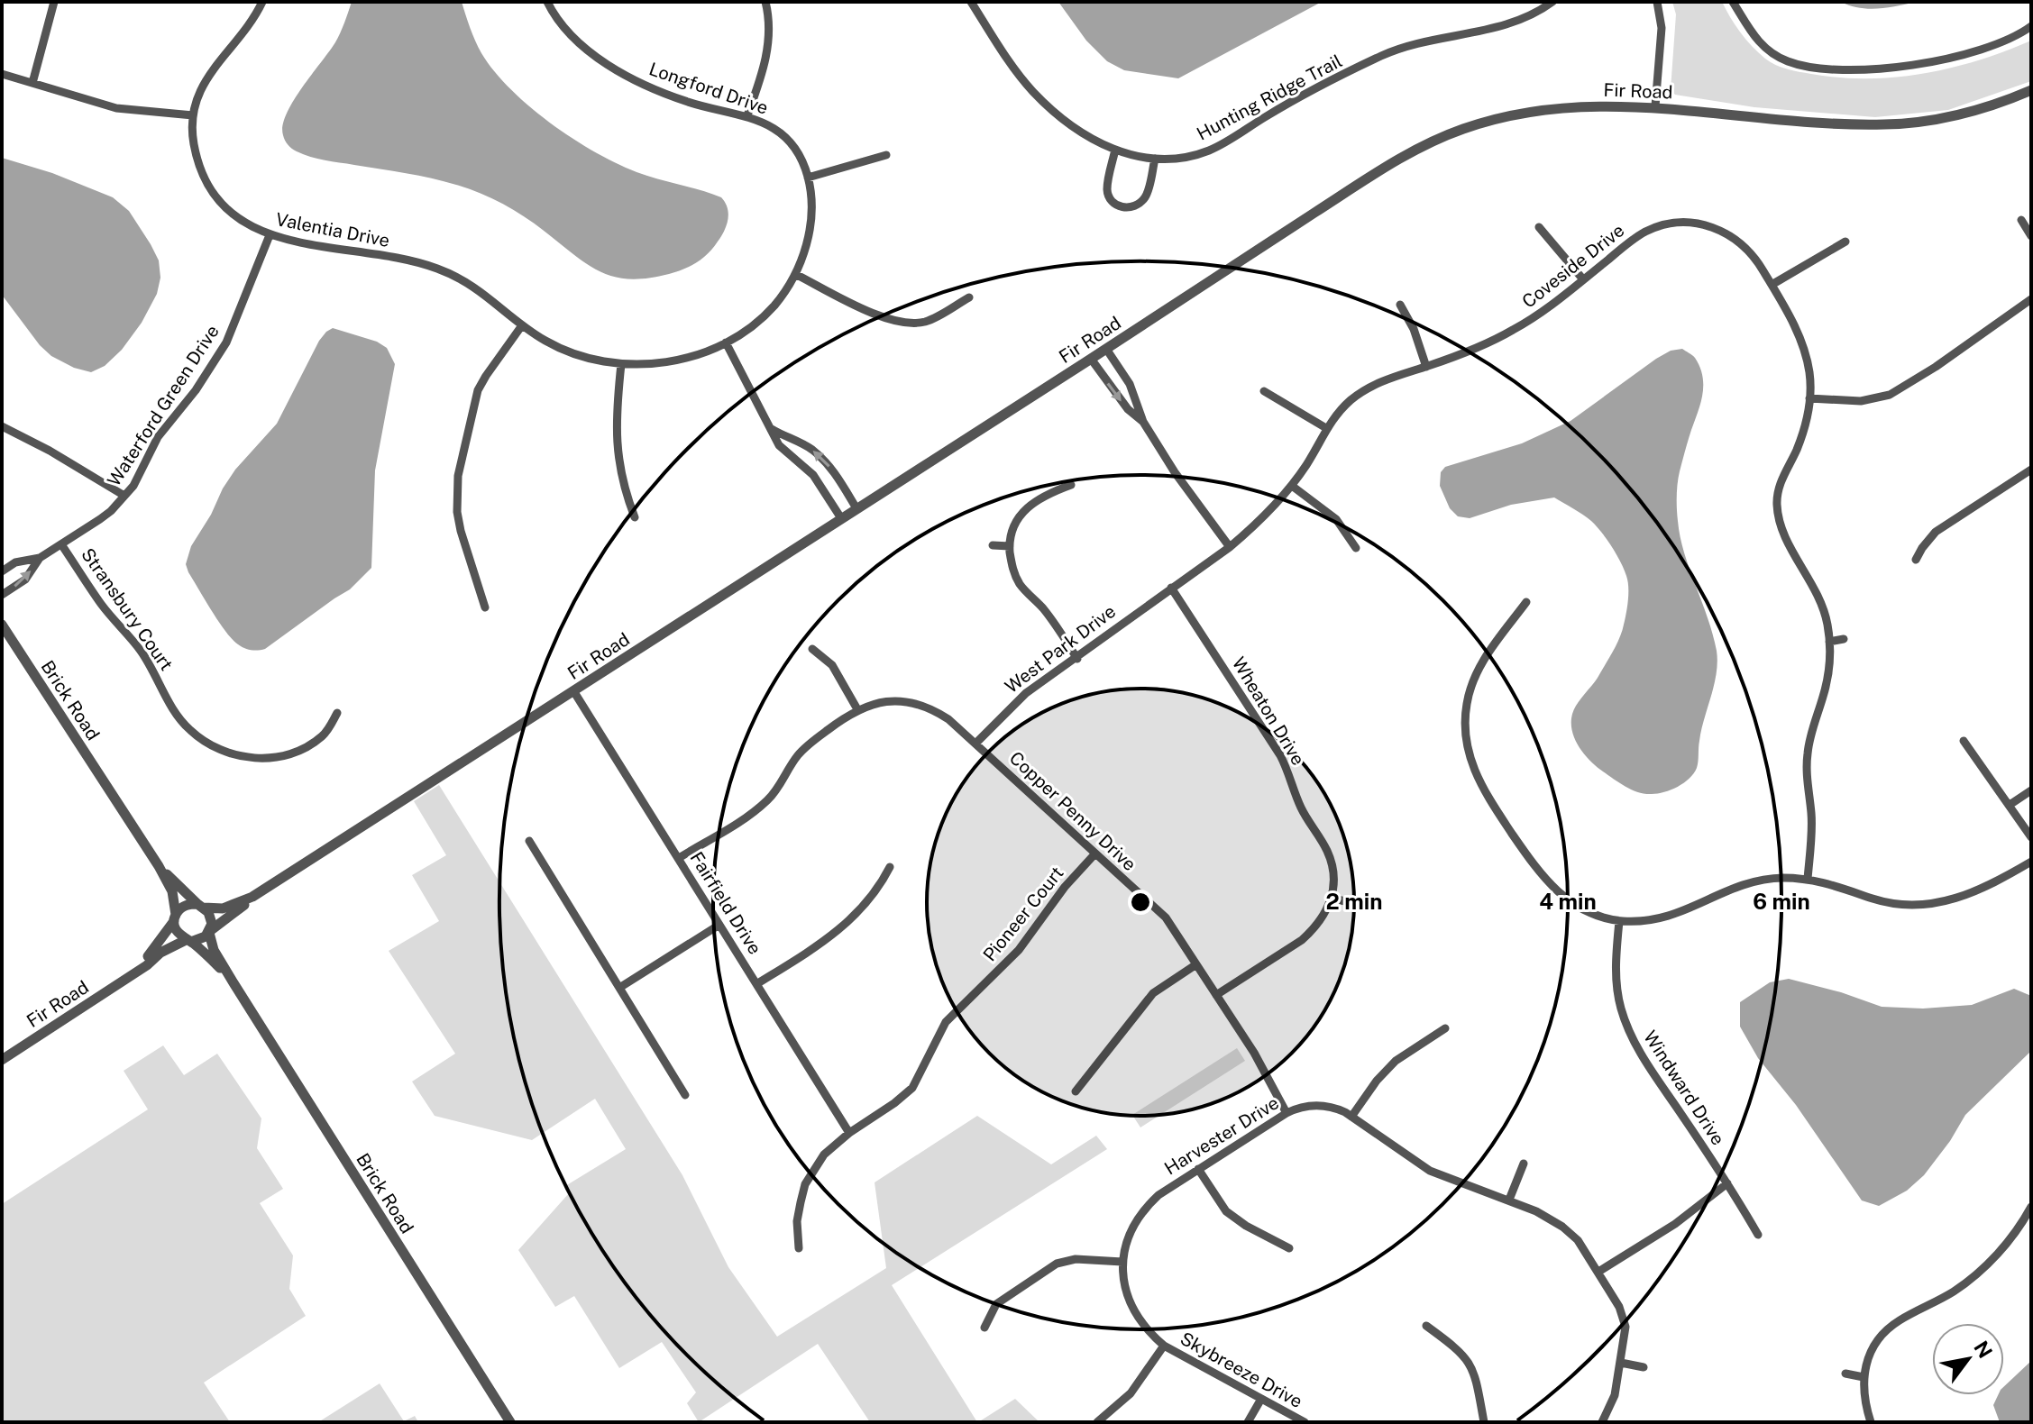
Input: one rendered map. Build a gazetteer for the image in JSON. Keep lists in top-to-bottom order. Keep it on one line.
{"streets":{"street":["Longford Drive","Fir Road","Hunting Ridge Trail","Valentia Drive","Coveside Drive","Waterford Green Drive","Stransbury Court","West Park Drive","Brick Road","Wheaton Drive","Copper Penny Drive","Fairfield Drive","Pioneer Court","Windward Drive","Harvester Drive","Skybreeze Drive"]},"crossings":[["Longford Drive","Valentia Drive"],["Fir Road","Brick Road"],["Fir Road","Fairfield Drive"],["Valentia Drive","Waterford Green Drive"],["Coveside Drive","West Park Drive"],["Coveside Drive","Wheaton Drive"],["Waterford Green Drive","Stransbury Court"],["West Park Drive","Wheaton Drive"],["West Park Drive","Copper Penny Drive"],["Copper Penny Drive","Pioneer Court"],["Copper Penny Drive","Harvester Drive"],["Fairfield Drive","Pioneer Court"],["Harvester Drive","Skybreeze Drive"]],"north":"top right","rings":["2 min","4 min","6 min"]}
